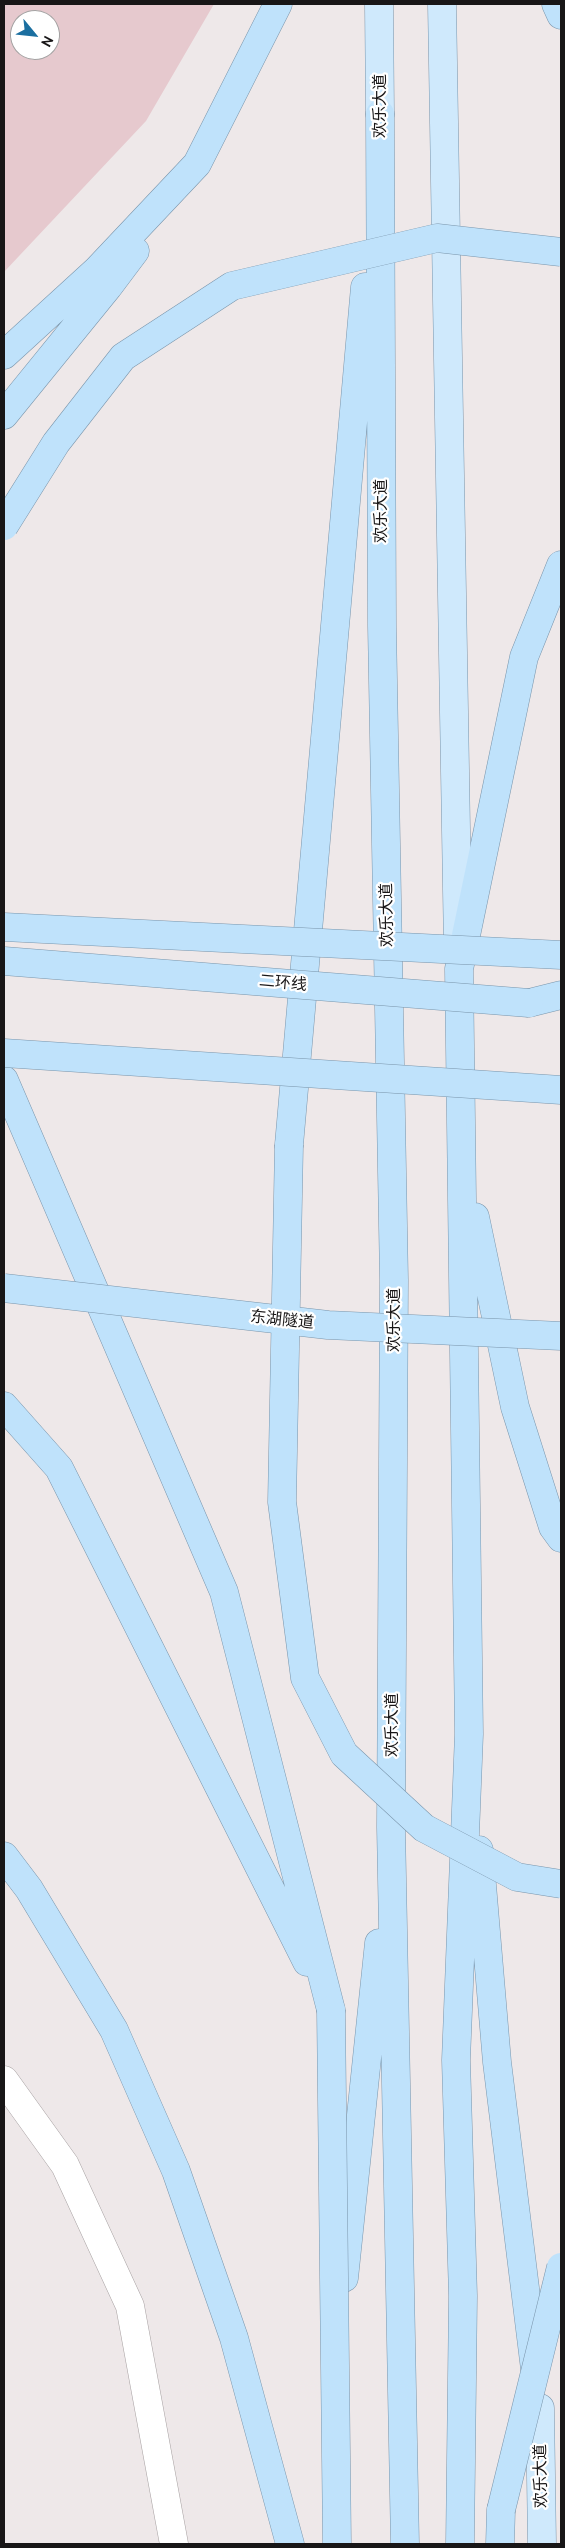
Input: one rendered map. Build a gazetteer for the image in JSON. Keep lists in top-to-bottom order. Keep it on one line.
{"streets":{"highway":["欢乐大道","二环线","东湖隧道"]},"north":"bottom right"}
